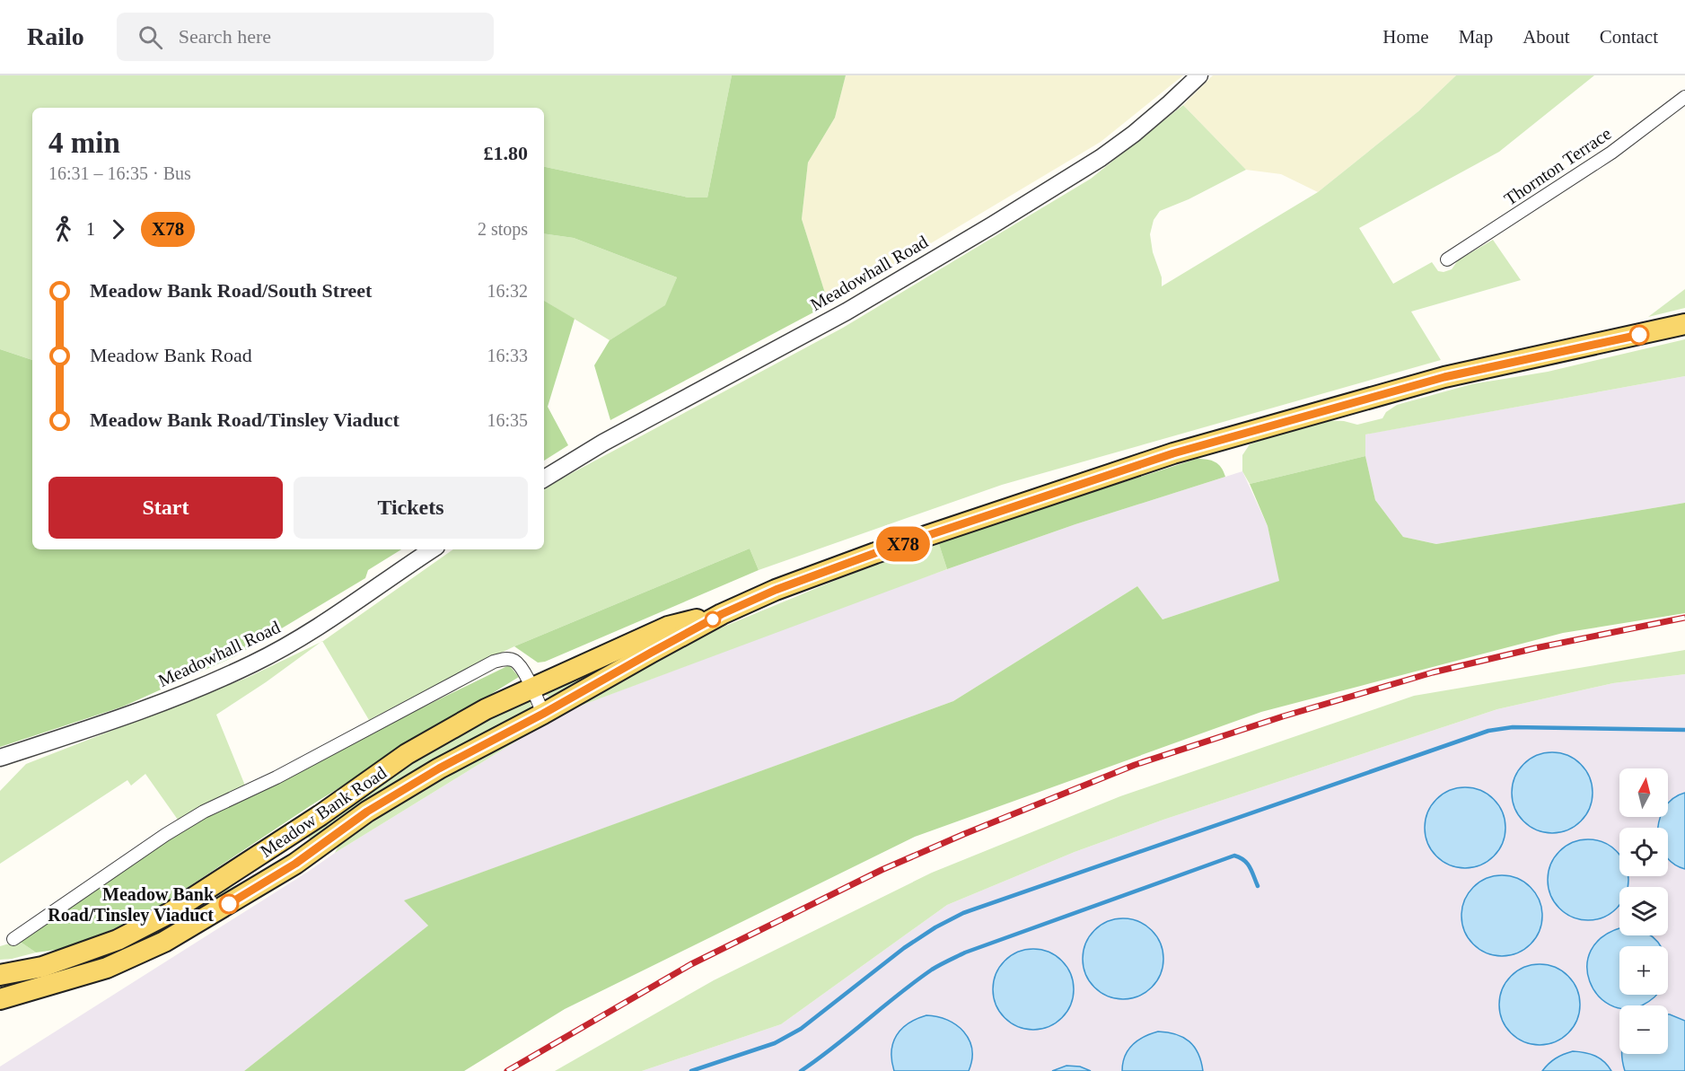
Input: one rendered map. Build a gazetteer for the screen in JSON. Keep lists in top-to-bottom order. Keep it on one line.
{"streets":{"main road":["Meadow Bank Road"],"street":["Thornton Terrace","Meadowhall Road"]},"places":["Meadow Bank Road/Tinsley Viaduct"],"lines":["bus line X78"],"north":"top","page":{"header":"Railo","search":"Search here","nav":["Home","Map","About","Contact"],"on_map":"X78","heading":["4 min","16:31 – 16:35 · Bus","£1.80"],"legs":["1","X78","2 stops"],"list":[{"name":"Meadow Bank Road/South Street","value":"16:32"},{"name":"Meadow Bank Road","value":"16:33"},{"name":"Meadow Bank Road/Tinsley Viaduct","value":"16:35"}],"buttons":["Start","Tickets"],"map_buttons":["+","−"]}}
